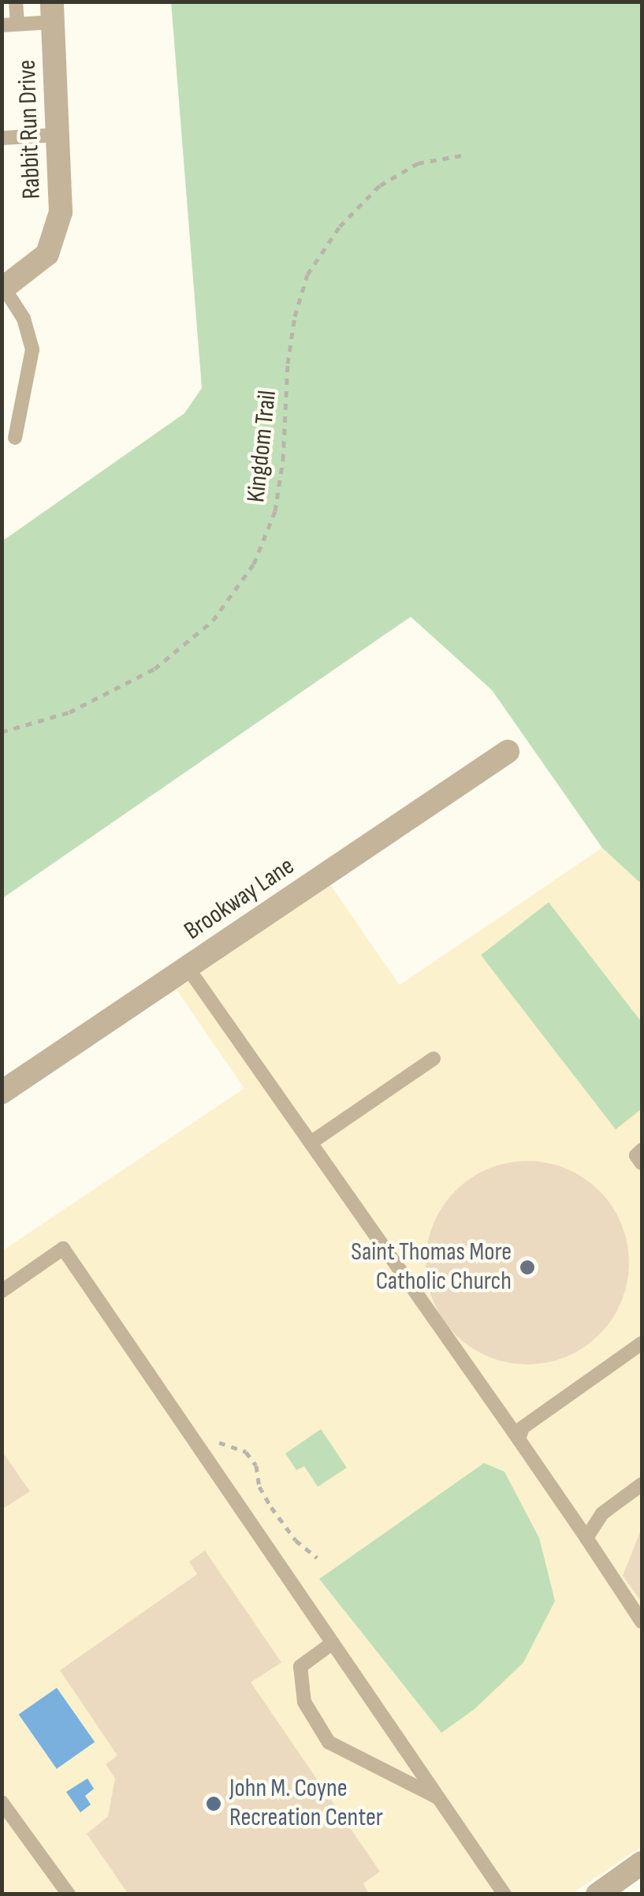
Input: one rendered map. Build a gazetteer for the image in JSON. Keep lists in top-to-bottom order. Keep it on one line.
{"streets":{"street":["Rabbit Run Drive","Brookway Lane"],"path":["Kingdom Trail"]},"places":["Saint Thomas More Catholic Church","John M. Coyne Recreation Center"]}
